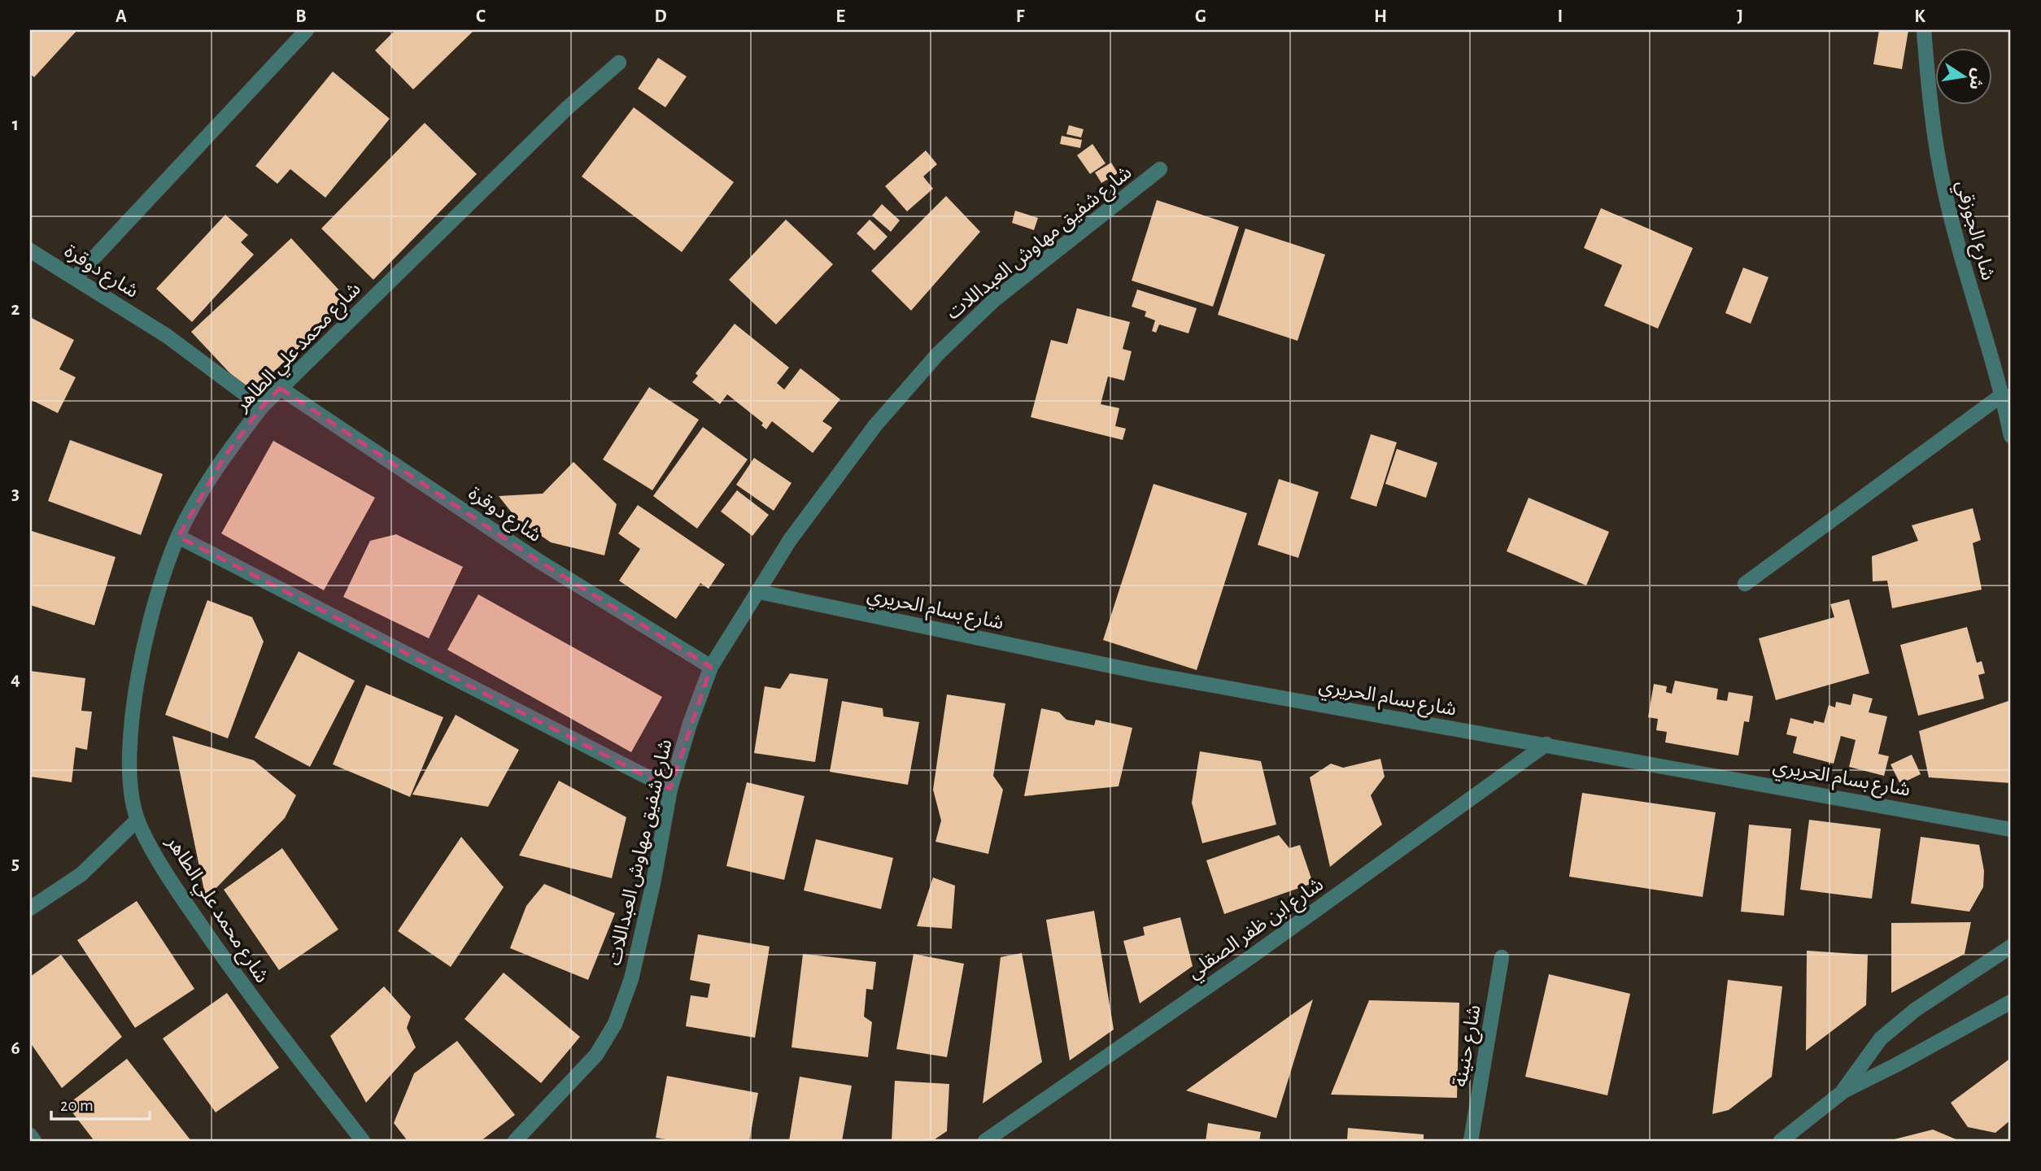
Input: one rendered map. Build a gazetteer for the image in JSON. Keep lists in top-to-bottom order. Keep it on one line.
{"streets":{"street":["شارع الجوزقي","شارع شفيق مهاوش العبداللات","شارع دوقرة","شارع محمد علي الطاهر","شارع بسام الحريري","شارع ابن ظفر الصقلي","شارع حنينة"]},"crossings":[["شارع شفيق مهاوش العبداللات","شارع دوقرة"],["شارع شفيق مهاوش العبداللات","شارع بسام الحريري"],["شارع دوقرة","شارع محمد علي الطاهر"],["شارع بسام الحريري","شارع ابن ظفر الصقلي"]],"scale_bar":"20 m","north":"right","grid":{"columns":["A","B","C","D","E","F","G","H","I","J","K"],"rows":["1","2","3","4","5","6"]}}
